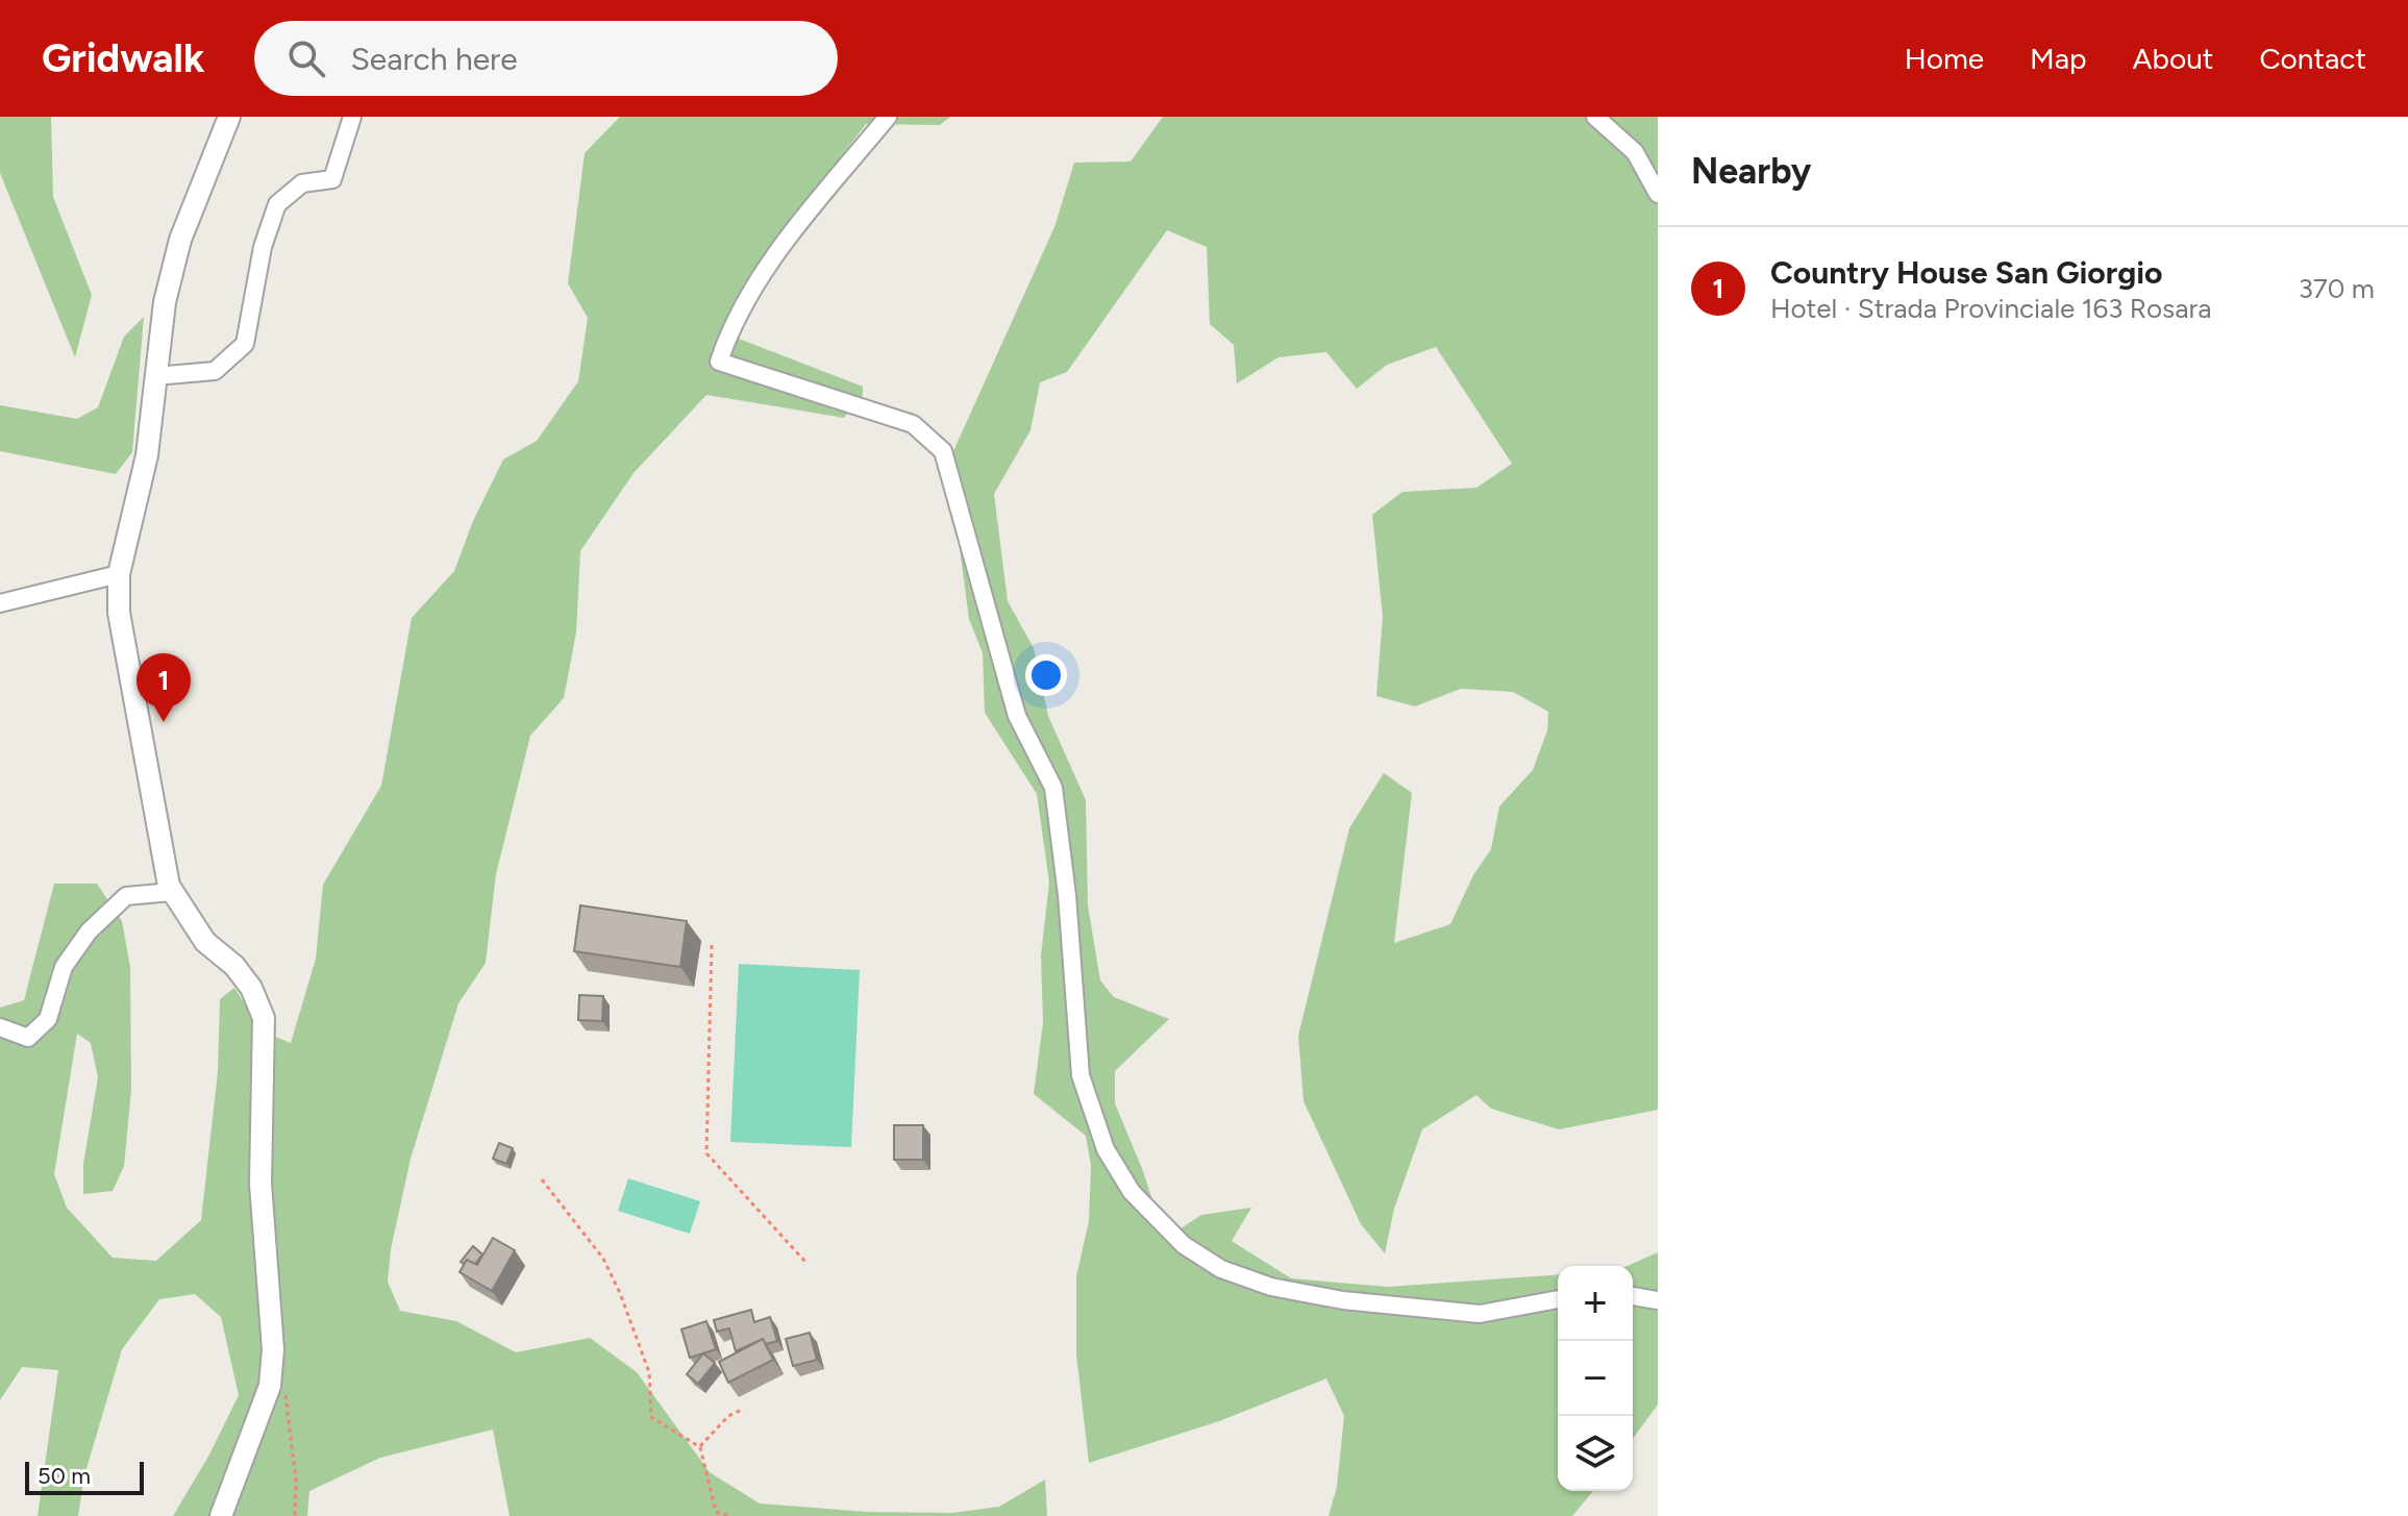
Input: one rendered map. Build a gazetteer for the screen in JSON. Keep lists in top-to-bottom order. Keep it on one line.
{"scale_bar":"50 m","page":{"header":"Gridwalk","search":"Search here","nav":["Home","Map","About","Contact"],"heading":"Nearby","list":[{"mark":"1","name":"Country House San Giorgio","note":"Hotel · Strada Provinciale 163 Rosara","value":"370 m"}],"pins":"1","map_buttons":["+","−"],"scale":"50 m"}}
